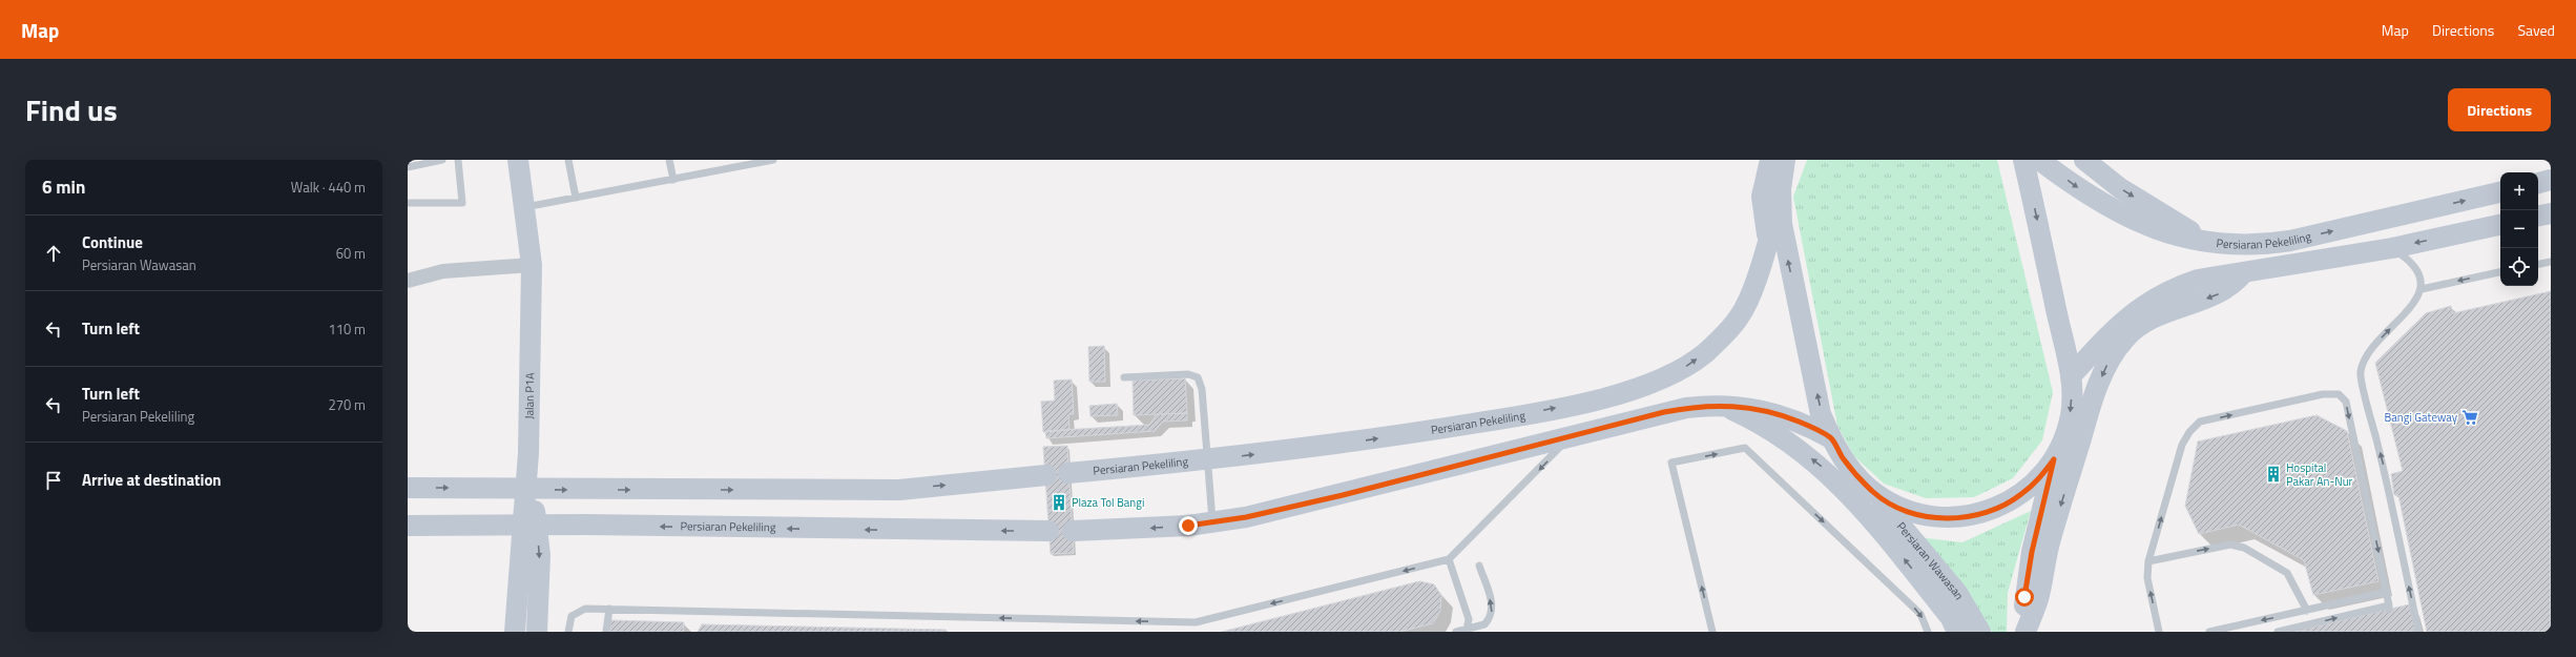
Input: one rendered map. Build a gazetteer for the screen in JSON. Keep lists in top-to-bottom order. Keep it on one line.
{"streets":{"main road":["Persiaran Pekeliling","Jalan P1A","Persiaran Wawasan"]},"crossings":[["Persiaran Pekeliling","Persiaran Wawasan"]],"one_way":["Persiaran Wawasan"],"places":{"supermarket":["Bangi Gateway"],"building":["Hospital Pakar An-Nur","Plaza Tol Bangi"]},"page":{"header":"Map","nav":["Map","Directions","Saved"],"title":"Find us","buttons":"Directions","heading":["6 min","Walk · 440 m"],"map_buttons":["+","−"],"list":[["Continue","Persiaran Wawasan","60 m"],["Turn left","110 m"],["Turn left","Persiaran Pekeliling","270 m"],"Arrive at destination"]}}
